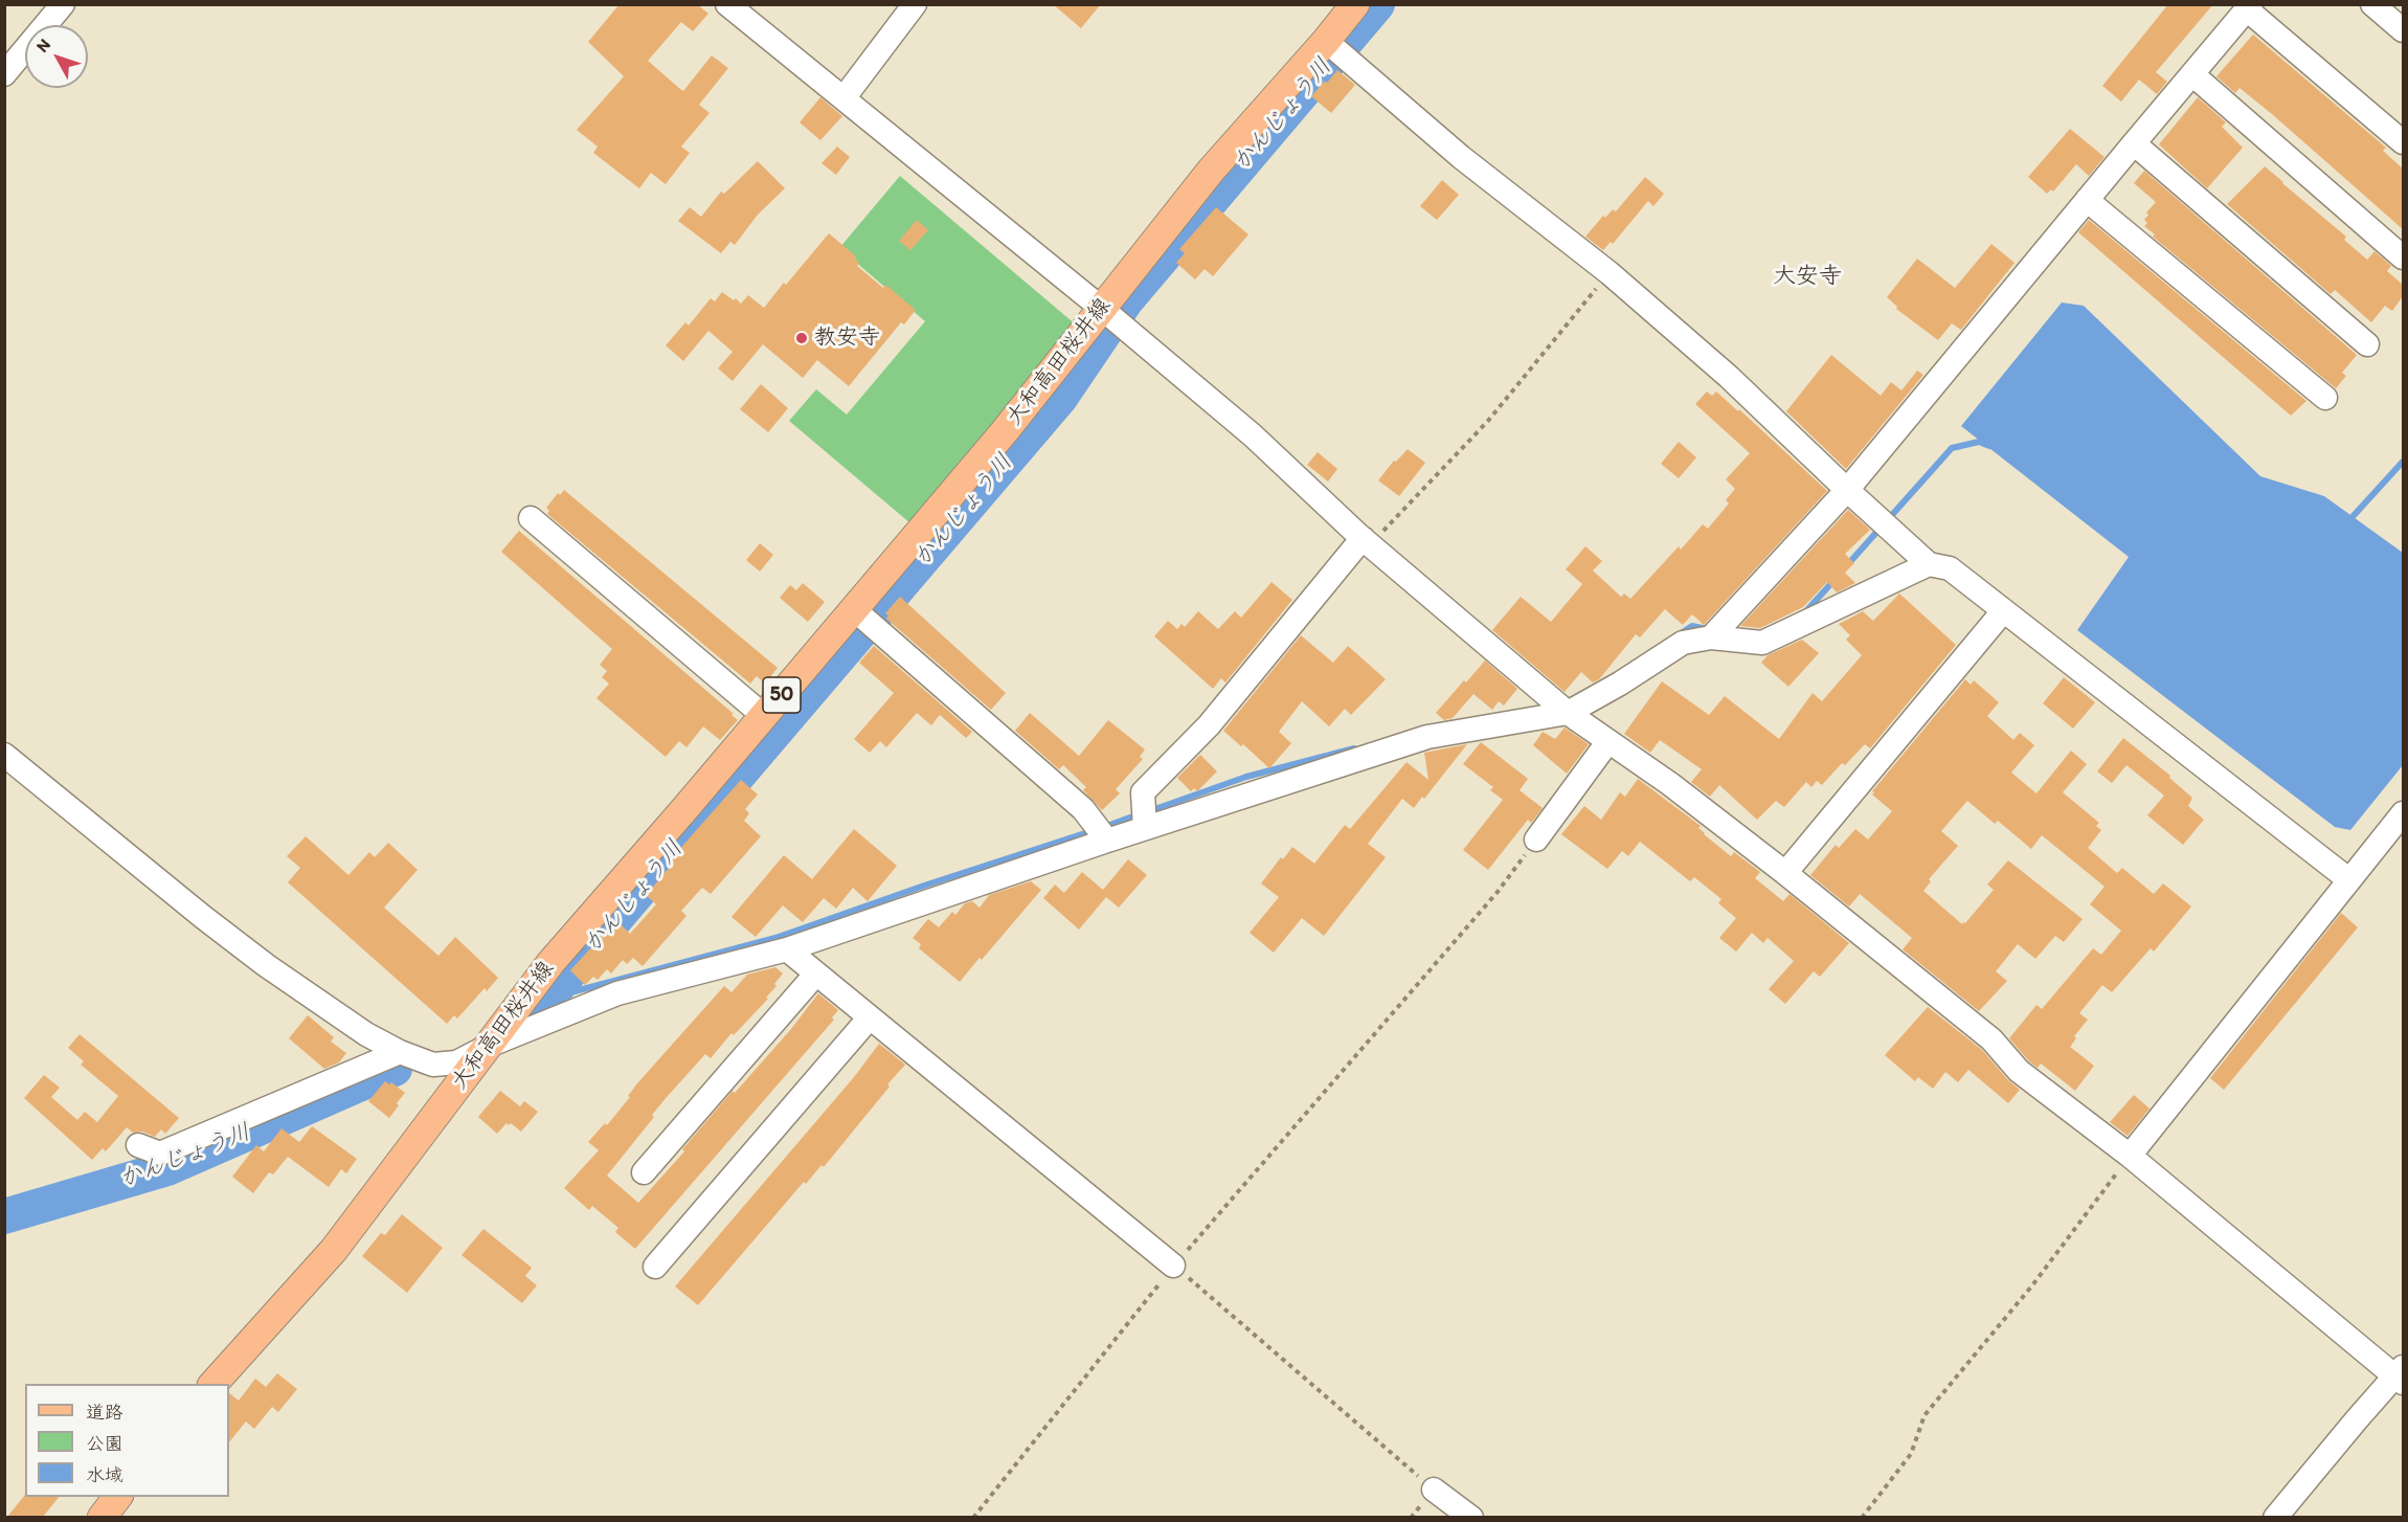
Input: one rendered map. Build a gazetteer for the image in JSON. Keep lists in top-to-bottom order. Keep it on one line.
{"streets":{"main road":["大和高田桜井線","50"]},"districts":["大安寺"],"water":["かんじょう川"],"places":["教安寺"],"legend":["道路","公園","水域"],"north":"top left"}
